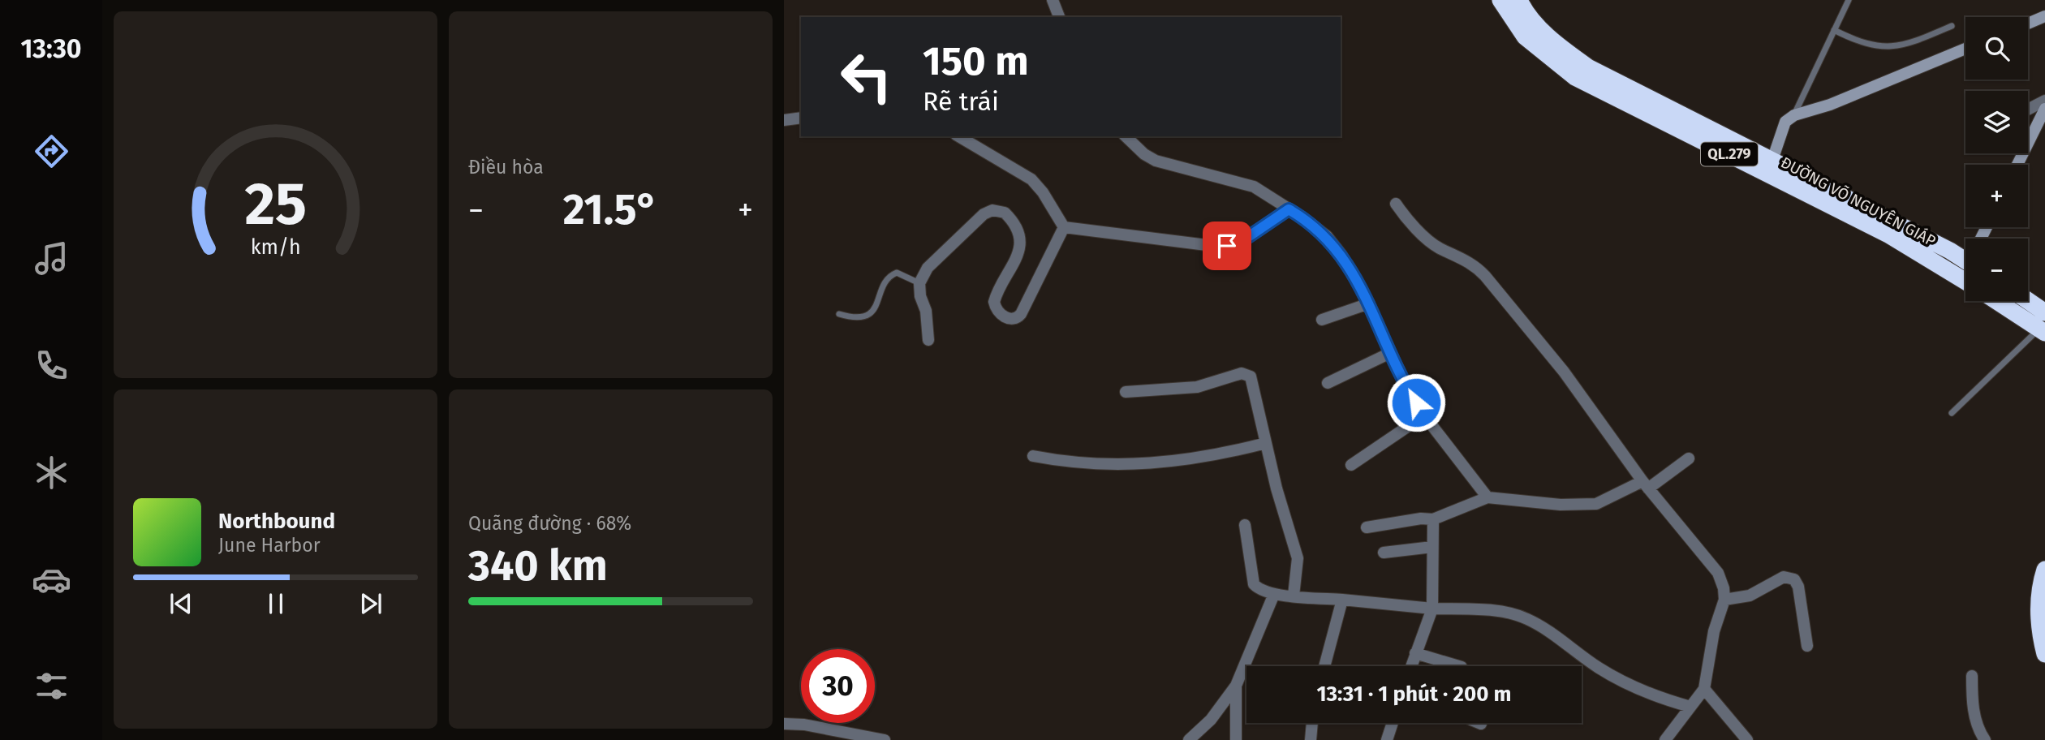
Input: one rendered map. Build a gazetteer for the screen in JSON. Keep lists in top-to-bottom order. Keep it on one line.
{"streets":{"highway":["QL.279","ĐƯỜNG VÕ NGUYÊN GIÁP"]},"page":{"tabs":"13:30","tile":["Điều hòa",["Quãng đường · 68%","340 km"]],"map_buttons":["+","−"],"turn":["150 m","Rẽ trái"],"heat":["−","21.5°","+"],"song":["Northbound","June Harbor"],"limit":"30","trip":"13:31 · 1 phút · 200 m","gauge":["25","km/h"]}}
